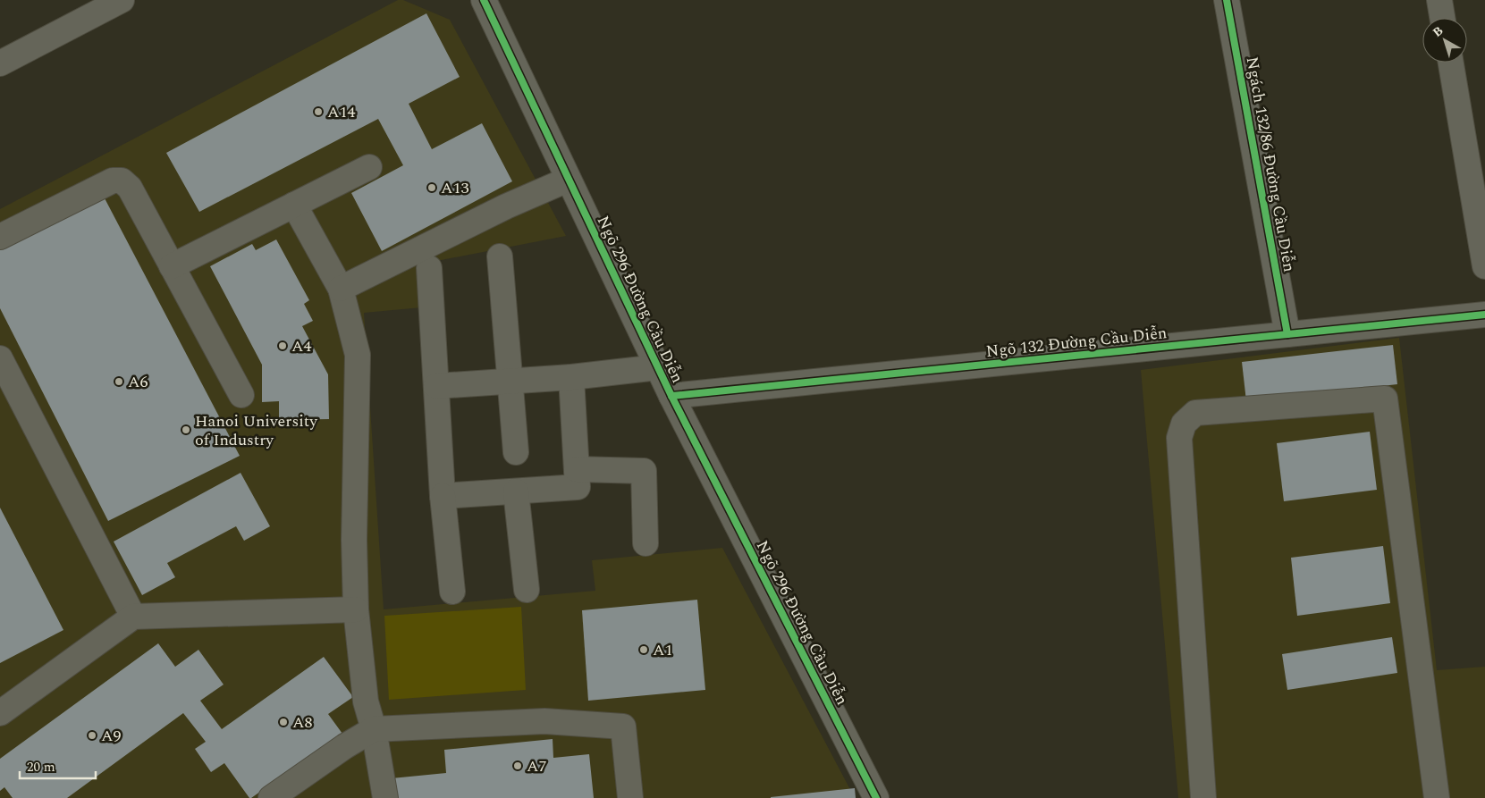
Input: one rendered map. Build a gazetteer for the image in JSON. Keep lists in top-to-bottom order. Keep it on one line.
{"streets":{"street":["Ngách 132/86 Đường Cầu Diễn","Ngõ 296 Đường Cầu Diễn","Ngõ 132 Đường Cầu Diễn"]},"crossings":[["Ngách 132/86 Đường Cầu Diễn","Ngõ 132 Đường Cầu Diễn"],["Ngõ 296 Đường Cầu Diễn","Ngõ 132 Đường Cầu Diễn"]],"places":["A14","A13","A4","A6","Hanoi University of Industry","A1","A8","A9","A7"],"scale_bar":"20 m","north":"top left"}
